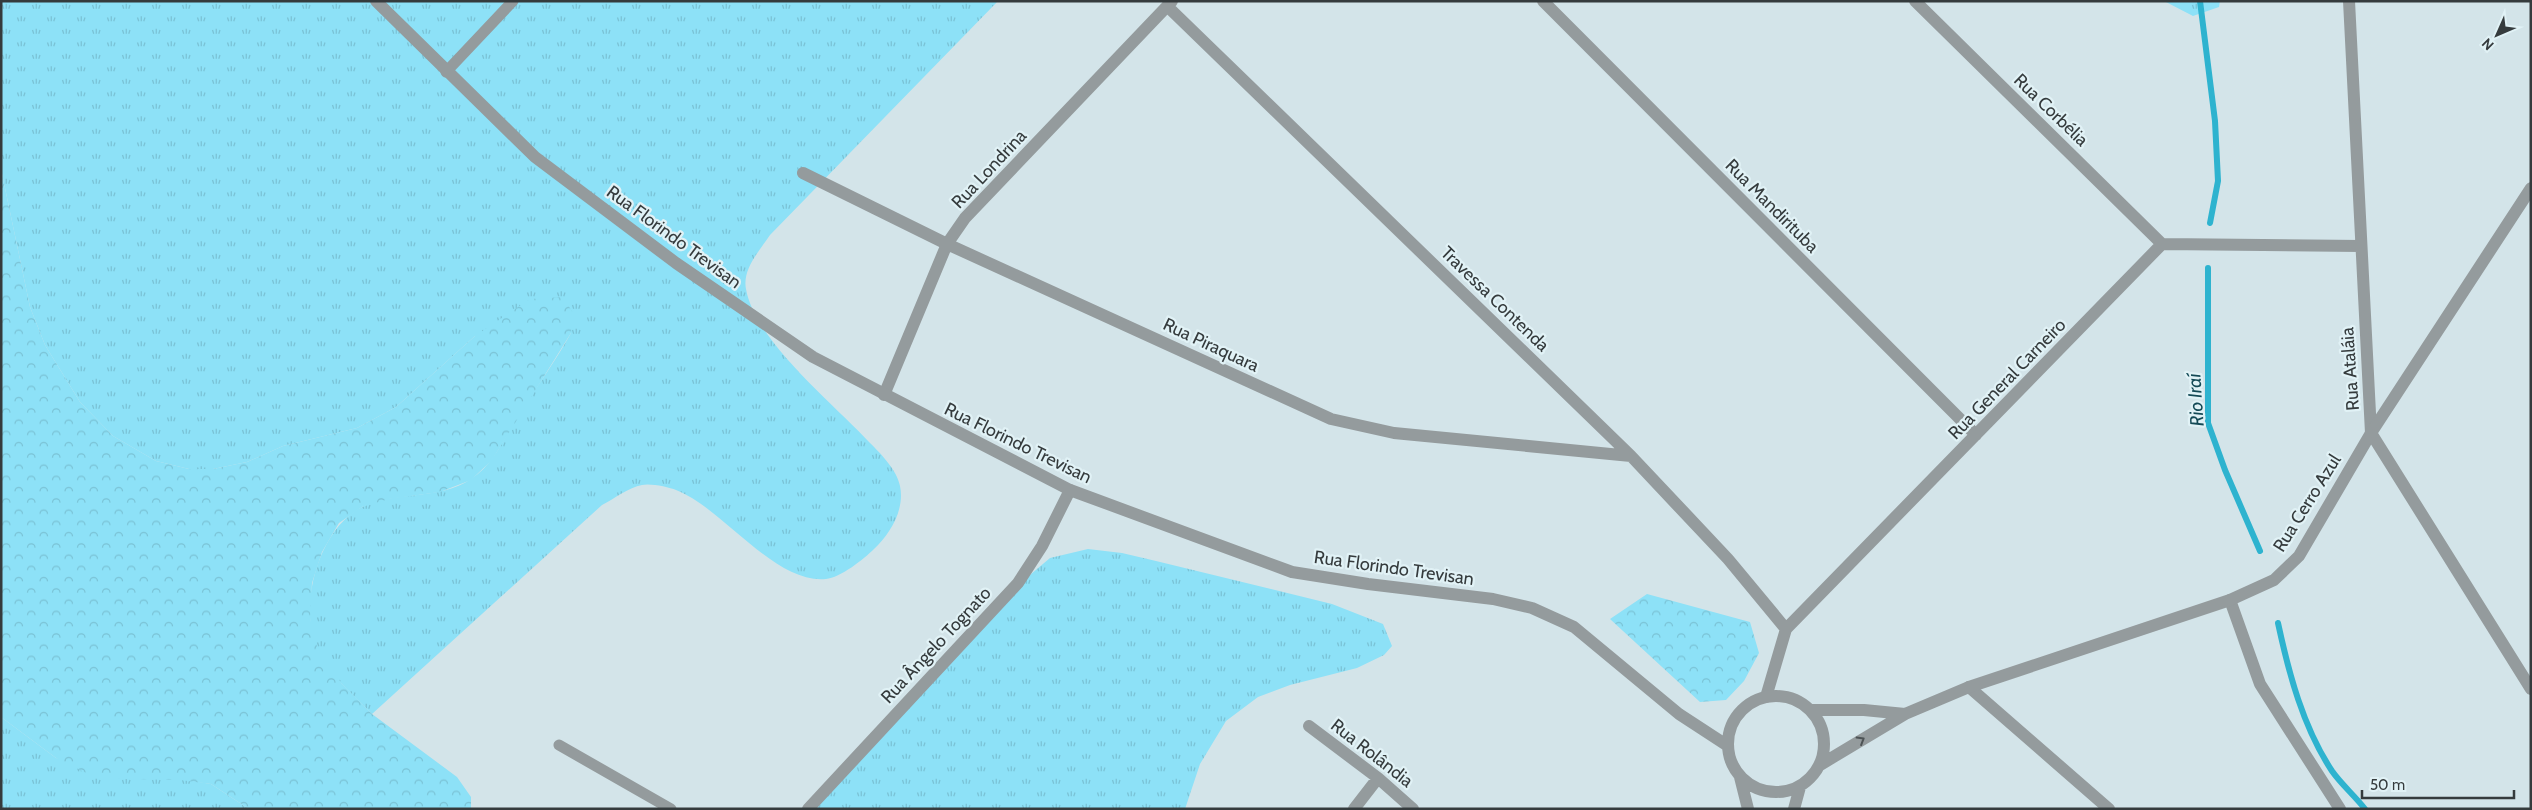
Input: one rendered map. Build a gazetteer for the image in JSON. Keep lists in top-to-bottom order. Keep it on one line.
{"streets":{"street":["Rua Corbélia","Rua Londrina","Rua Mandirituba","Rua Florindo Trevisan","Travessa Contenda","Rua Piraquara","Rua Ataláia","Rua General Carneiro","Rua Cerro Azul","Rua Ângelo Tognato","Rua Rolândia"]},"crossings":[["Rua Corbélia","Rua General Carneiro"],["Rua Londrina","Rua Florindo Trevisan"],["Rua Londrina","Travessa Contenda"],["Rua Londrina","Rua Piraquara"],["Rua Mandirituba","Rua General Carneiro"],["Rua Florindo Trevisan","Rua General Carneiro"],["Rua Florindo Trevisan","Rua Cerro Azul"],["Rua Florindo Trevisan","Rua Ângelo Tognato"],["Travessa Contenda","Rua Piraquara"],["Travessa Contenda","Rua General Carneiro"],["Rua Ataláia","Rua Cerro Azul"],["Rua General Carneiro","Rua Cerro Azul"]],"water":["Rio Iraí"],"scale_bar":"50 m","north":"bottom left"}
